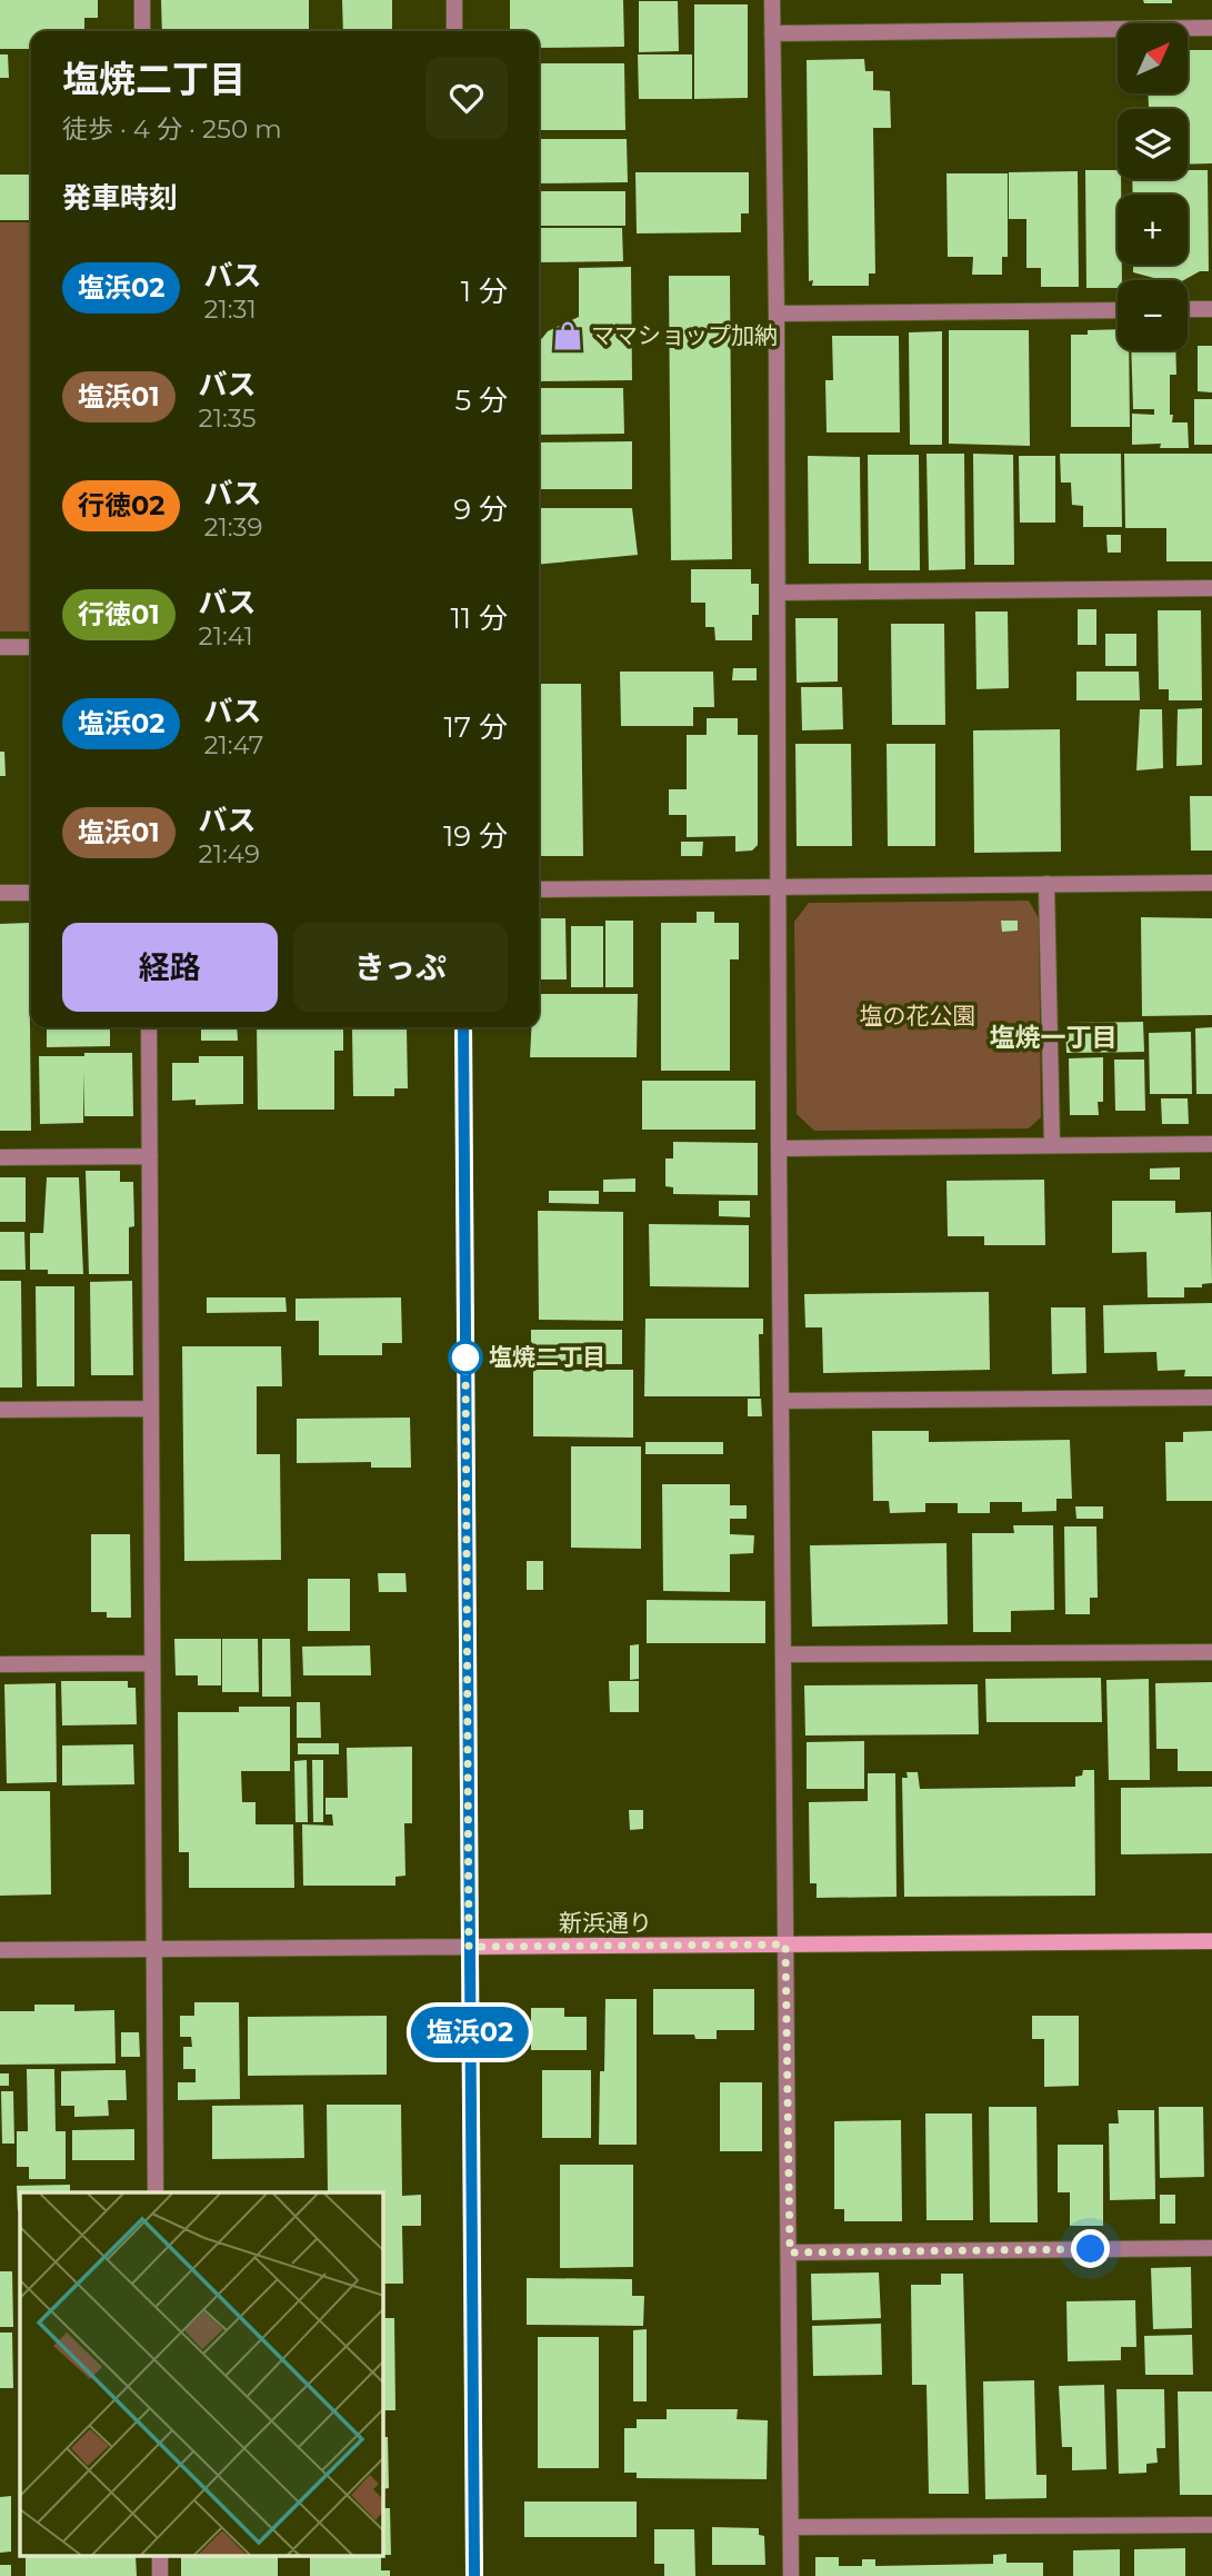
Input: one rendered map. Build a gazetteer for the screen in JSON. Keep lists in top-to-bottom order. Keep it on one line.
{"streets":{"main road":["新浜通り"]},"districts":["塩焼一丁目"],"parks":["塩の花公園"],"places":{"shop":["ママショップ加納"],"other":["塩焼二丁目"]},"lines":["bus line 塩浜02"],"north":"top right","page":{"on_map":"塩浜02","map_buttons":["+","−"],"heading":[["塩焼二丁目","徒歩 · 4 分 · 250 m"],"発車時刻"],"list":[{"mark":"塩浜02","name":"バス","note":"21:31","value":"1 分"},{"mark":"塩浜01","name":"バス","note":"21:35","value":"5 分"},{"mark":"行徳02","name":"バス","note":"21:39","value":"9 分"},{"mark":"行徳01","name":"バス","note":"21:41","value":"11 分"},{"mark":"塩浜02","name":"バス","note":"21:47","value":"17 分"},{"mark":"塩浜01","name":"バス","note":"21:49","value":"19 分"}],"buttons":["経路","きっぷ"]}}
